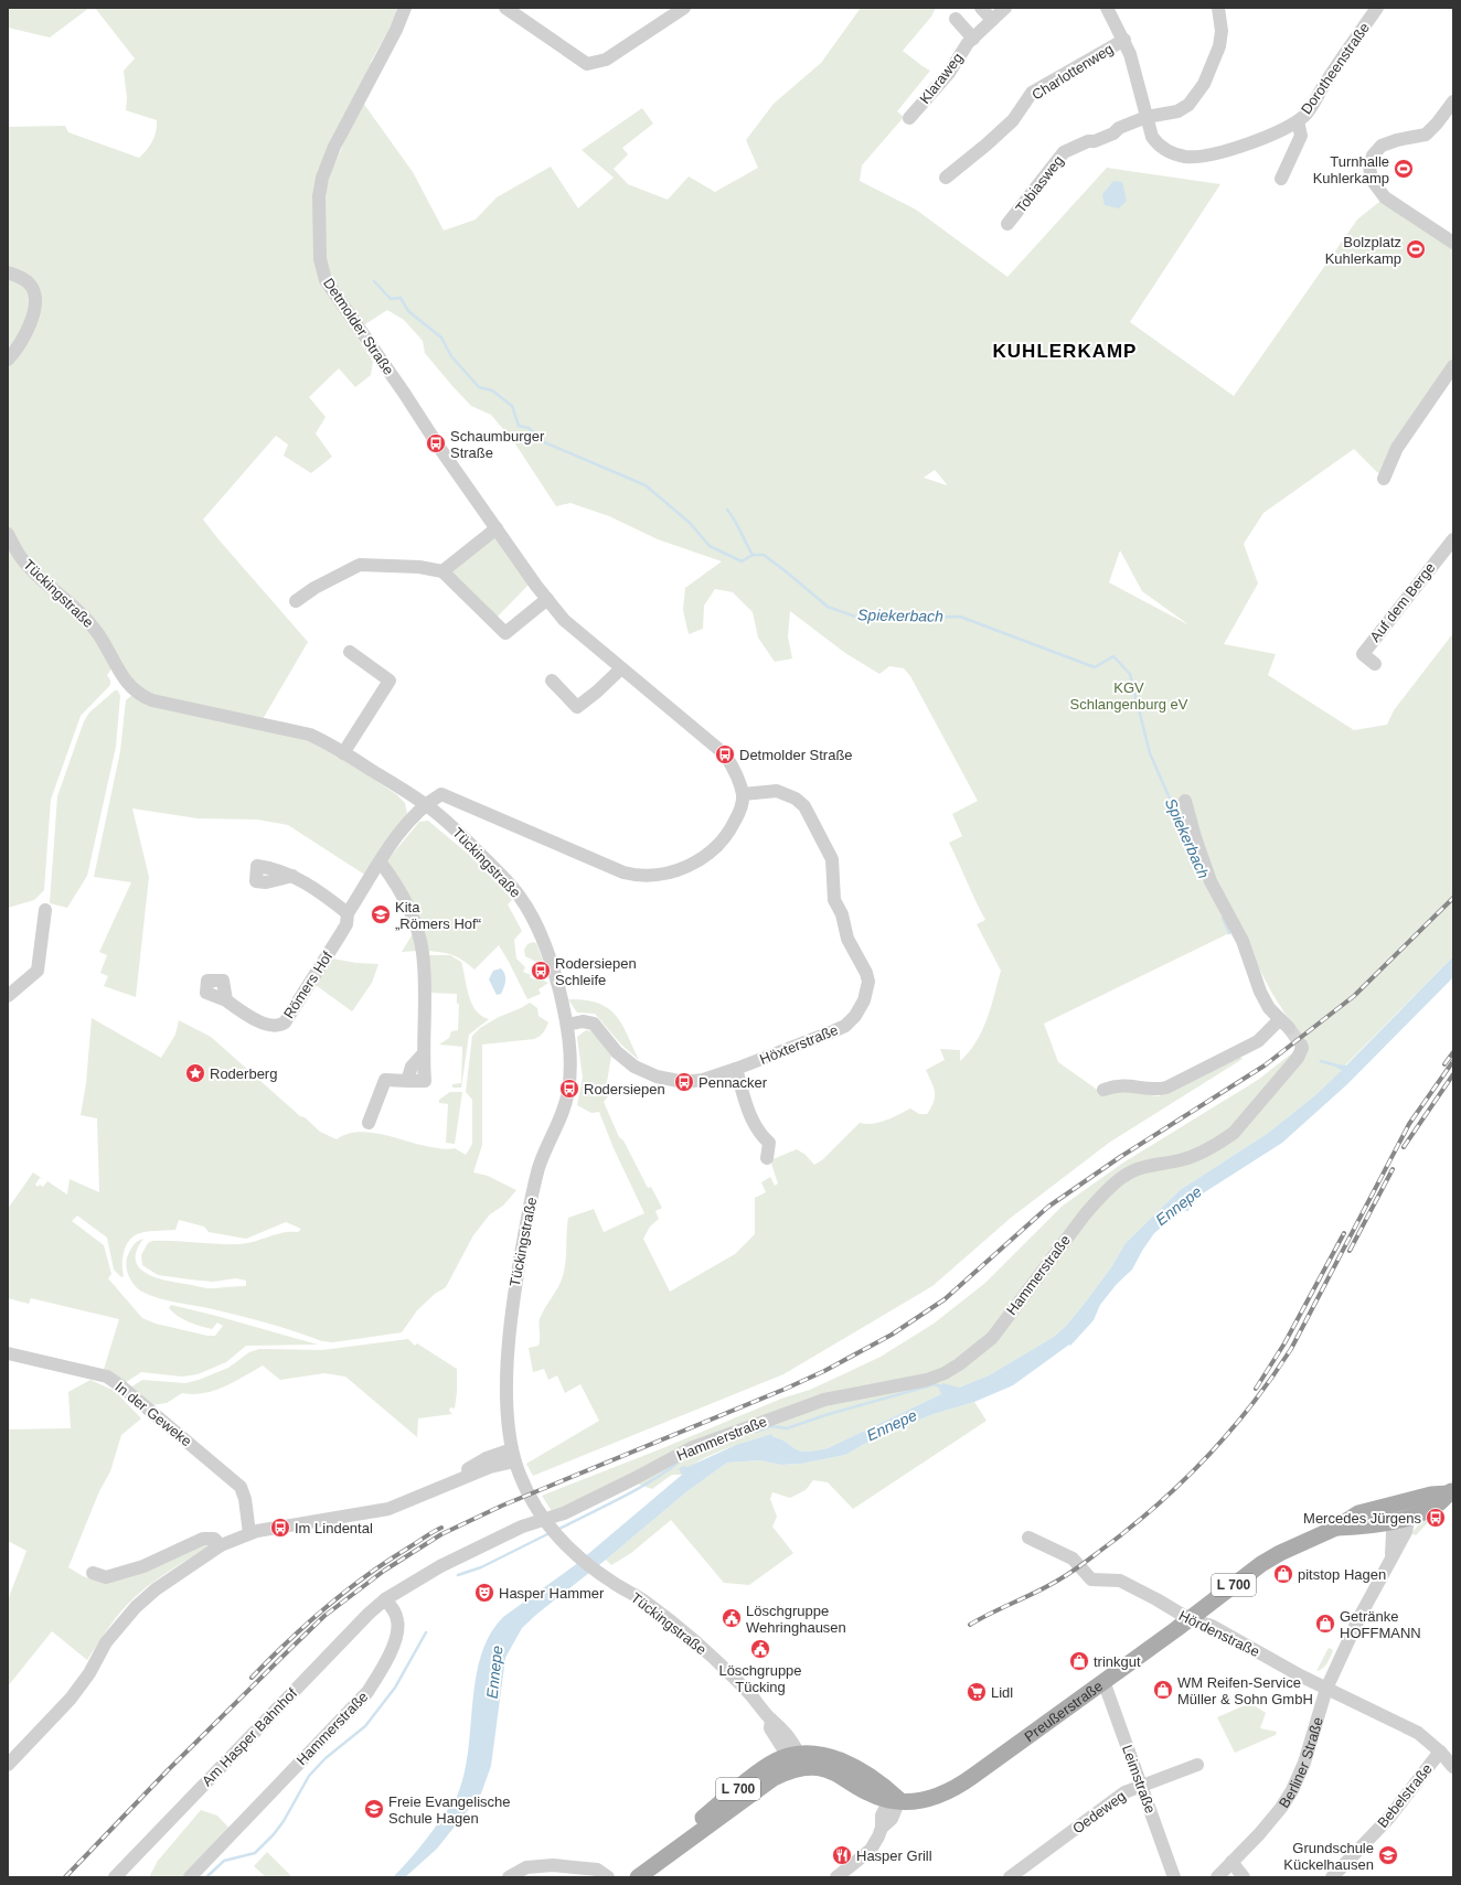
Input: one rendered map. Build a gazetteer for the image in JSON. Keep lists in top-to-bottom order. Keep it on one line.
{"streets":{"main road":["L 700","Preußerstraße"],"street":["Dorotheenstraße","Charlottenweg","Klaraweg","Tobiasweg","Detmolder Straße","Tückingstraße","Auf dem Berge","Römers Hof","Höxterstraße","Hammerstraße","In der Geweke","Hördenstraße","Am Hasper Bahnhof","Berliner Straße","Leimstraße","Bebelstraße","Oedeweg"]},"crossings":[["Detmolder Straße","Höxterstraße"],["Tückingstraße","Römers Hof"],["Tückingstraße","Höxterstraße"],["Tückingstraße","Hammerstraße"],["Tückingstraße","L 700"],["Hammerstraße","Am Hasper Bahnhof"],["L 700","Preußerstraße"],["L 700","Berliner Straße"],["Hördenstraße","Preußerstraße"],["Hördenstraße","Berliner Straße"],["Hördenstraße","Bebelstraße"],["Preußerstraße","Berliner Straße"],["Preußerstraße","Leimstraße"],["Leimstraße","Oedeweg"]],"districts":["KUHLERKAMP"],"water":["Spiekerbach","Ennepe"],"parks":["KGV Schlangenburg eV"],"places":{"sports":["Turnhalle Kuhlerkamp","Bolzplatz Kuhlerkamp"],"bus stop":["Schaumburger Straße","Detmolder Straße","Rodersiepen Schleife","Pennacker","Rodersiepen","Mercedes Jürgens","Im Lindental"],"school or university":["Kita „Römers Hof“","Freie Evangelische Schule Hagen","Grundschule Kückelhausen"],"place":["Roderberg"],"shop":["pitstop Hagen","Getränke HOFFMANN","trinkgut","WM Reifen-Service Müller & Sohn GmbH"],"theatre":["Hasper Hammer"],"public building":["Löschgruppe Wehringhausen","Löschgruppe Tücking"],"supermarket":["Lidl"],"restaurant":["Hasper Grill"]}}
